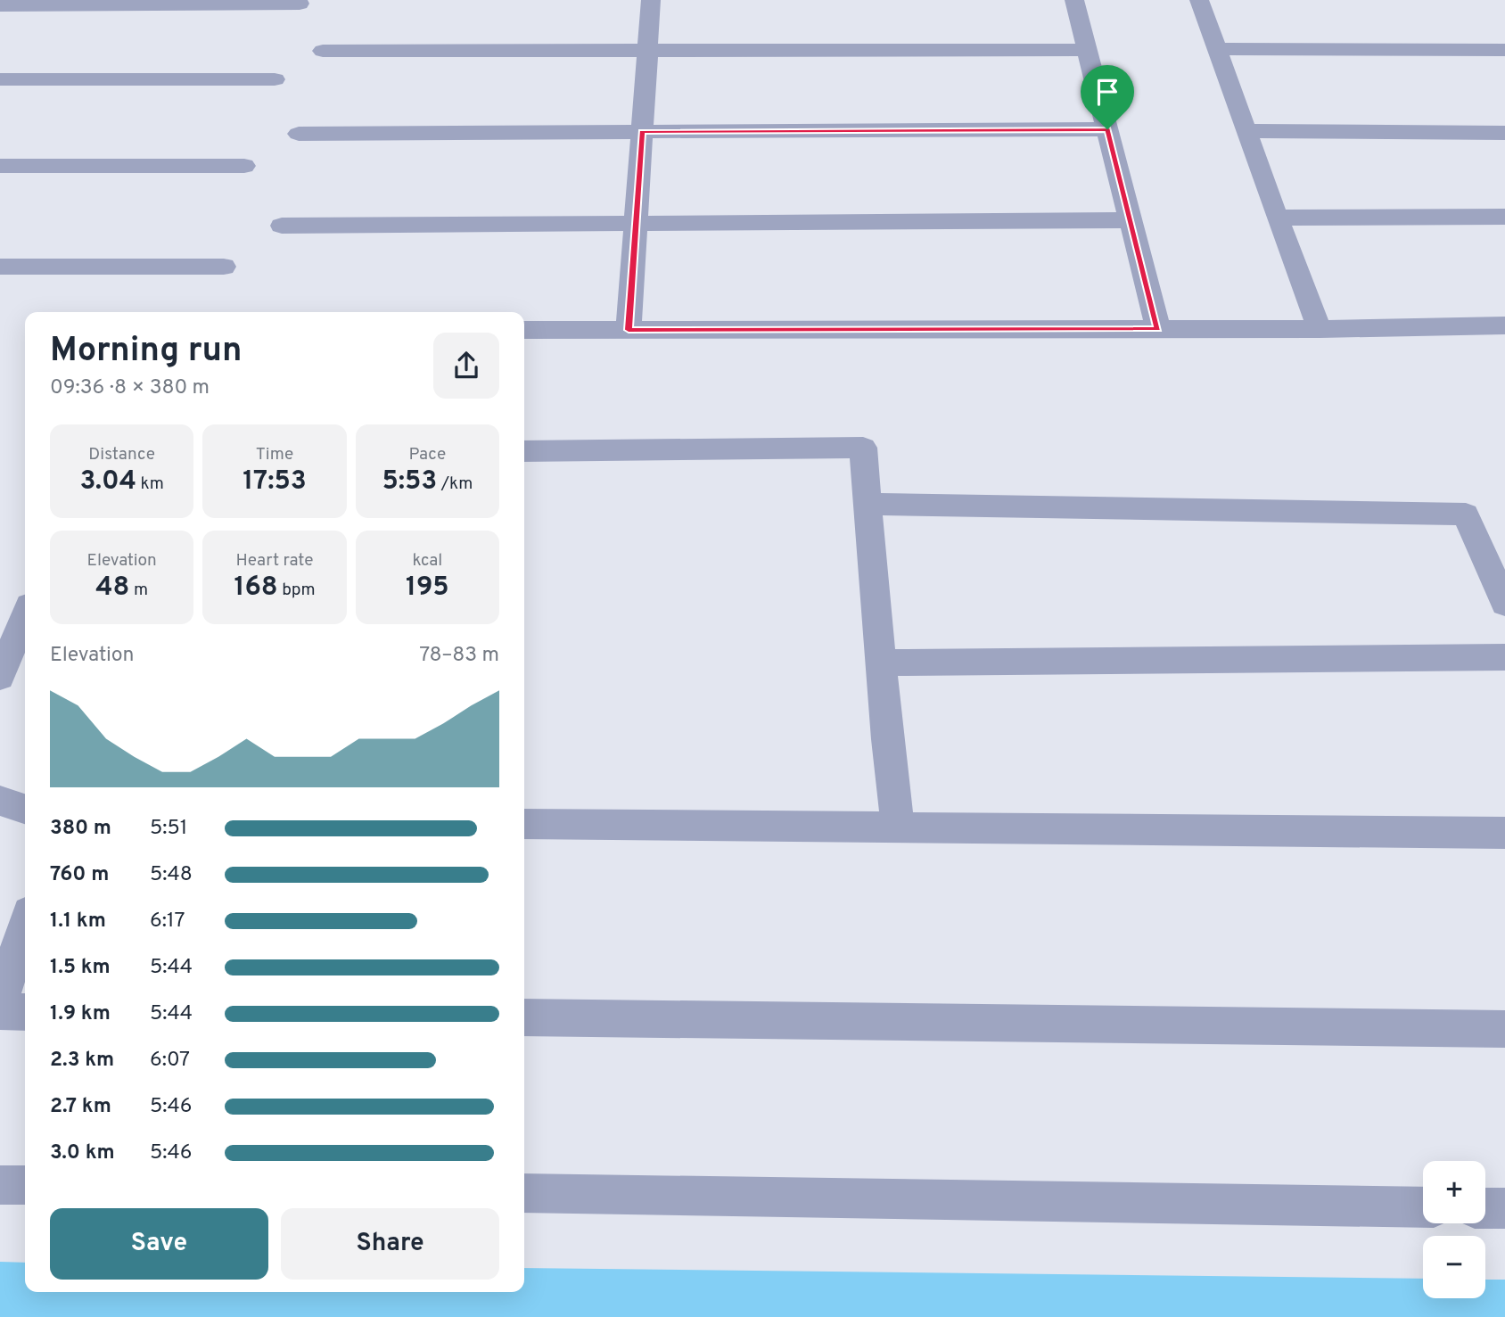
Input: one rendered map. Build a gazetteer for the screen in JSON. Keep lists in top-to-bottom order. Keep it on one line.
{"page":{"heading":["Morning run","09:36 · 8 × 380 m"],"stats":[["Distance","3.04 km"],["Time","17:53"],["Pace","5:53 /km"],["Elevation","48 m"],["Heart rate","168 bpm"],["kcal","195"]],"chart":["Elevation","78–83 m"],"list":[{"name":"380 m","note":"5:51"},{"name":"760 m","note":"5:48"},{"name":"1.1 km","note":"6:17"},{"name":"1.5 km","note":"5:44"},{"name":"1.9 km","note":"5:44"},{"name":"2.3 km","note":"6:07"},{"name":"2.7 km","note":"5:46"},{"name":"3.0 km","note":"5:46"}],"map_buttons":["+","−"],"buttons":["Save","Share"]}}
